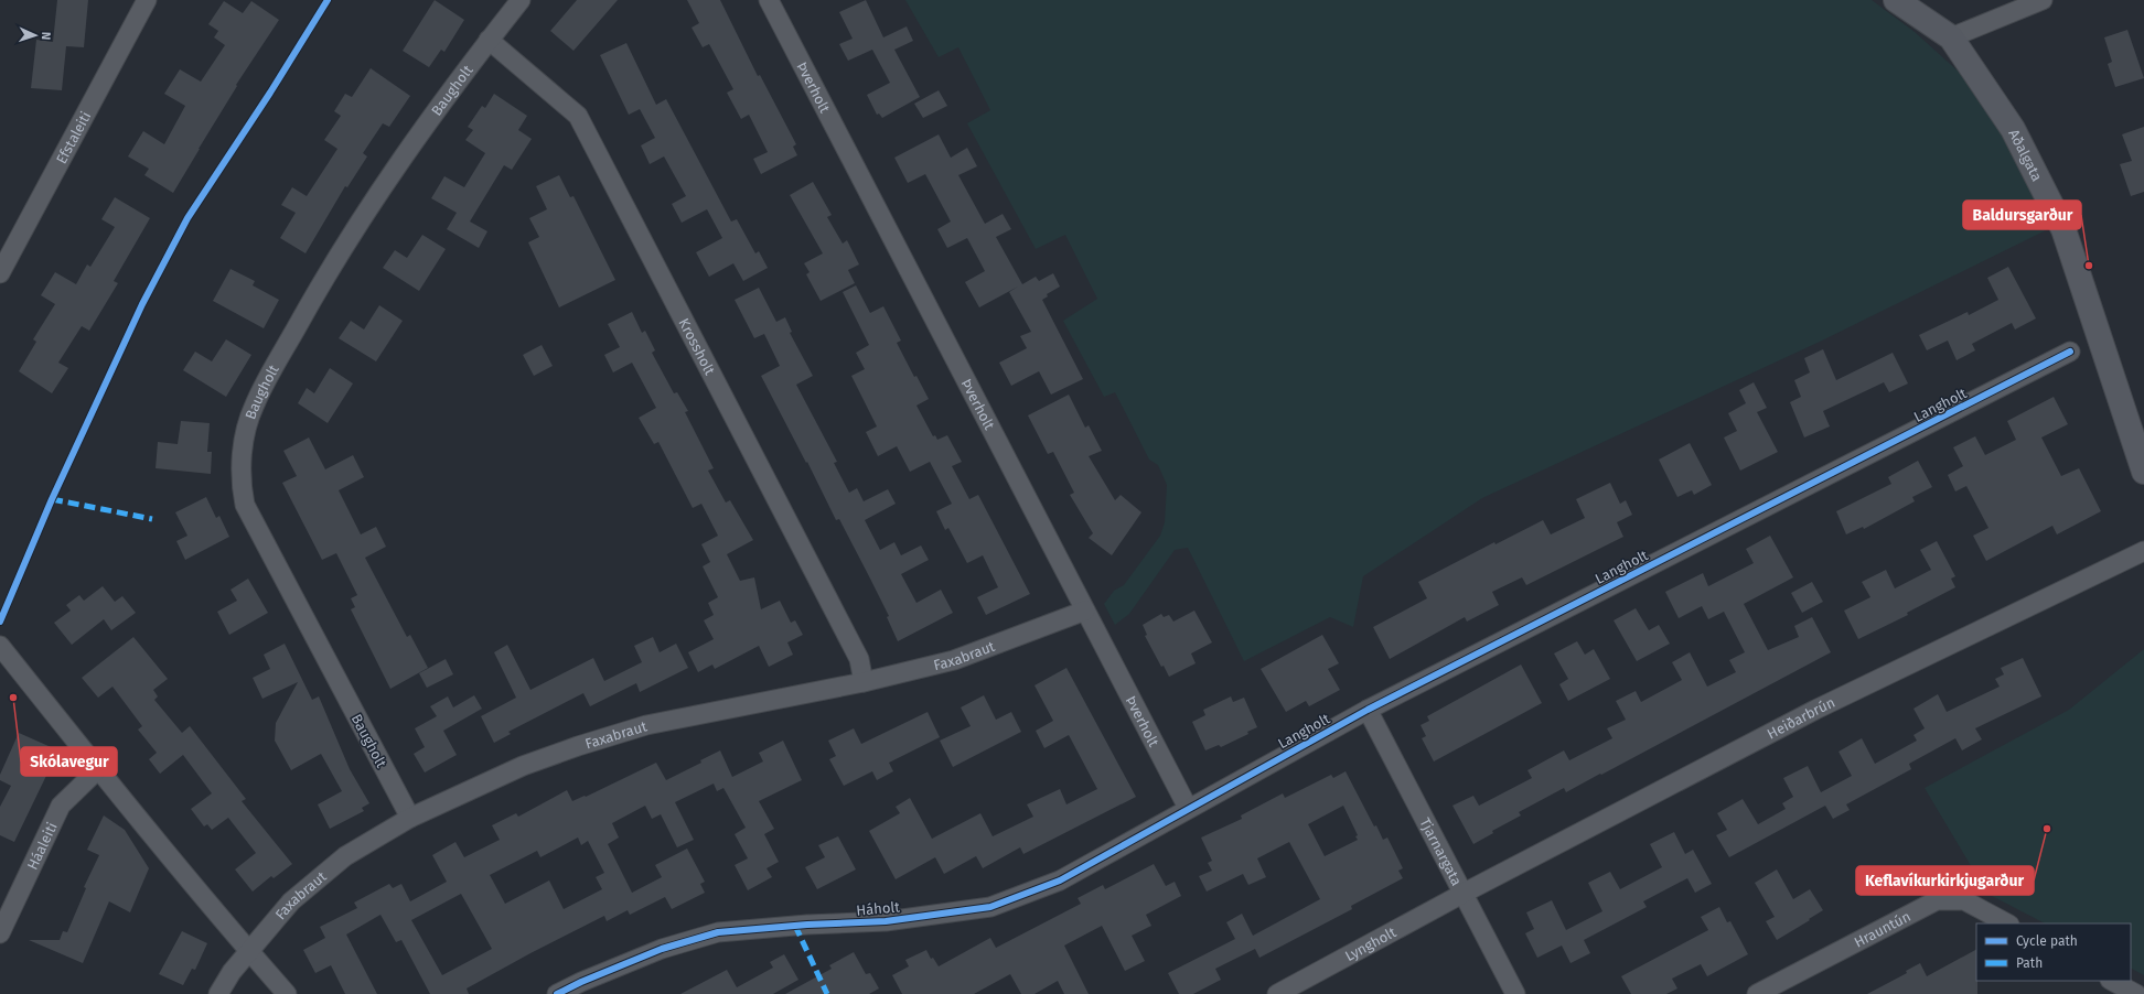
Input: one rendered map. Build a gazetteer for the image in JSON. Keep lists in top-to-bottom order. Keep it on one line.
{"streets":{"street":["Þverholt","Baugholt","Efstaleiti","Aðalgata","Krossholt","Langholt","Faxabraut","Heiðarbrún","Háaleiti","Tjarnargata","Háholt","Hrauntún","Lyngholt"]},"crossings":[["Þverholt","Langholt"],["Þverholt","Faxabraut"],["Þverholt","Háholt"],["Baugholt","Krossholt"],["Baugholt","Faxabraut"],["Krossholt","Faxabraut"],["Langholt","Tjarnargata"],["Langholt","Háholt"],["Heiðarbrún","Tjarnargata"],["Heiðarbrún","Lyngholt"],["Tjarnargata","Lyngholt"]],"places":["Baldursgarður","Skólavegur","Keflavíkurkirkjugarður"],"legend":["Cycle path","Path"],"north":"right"}
